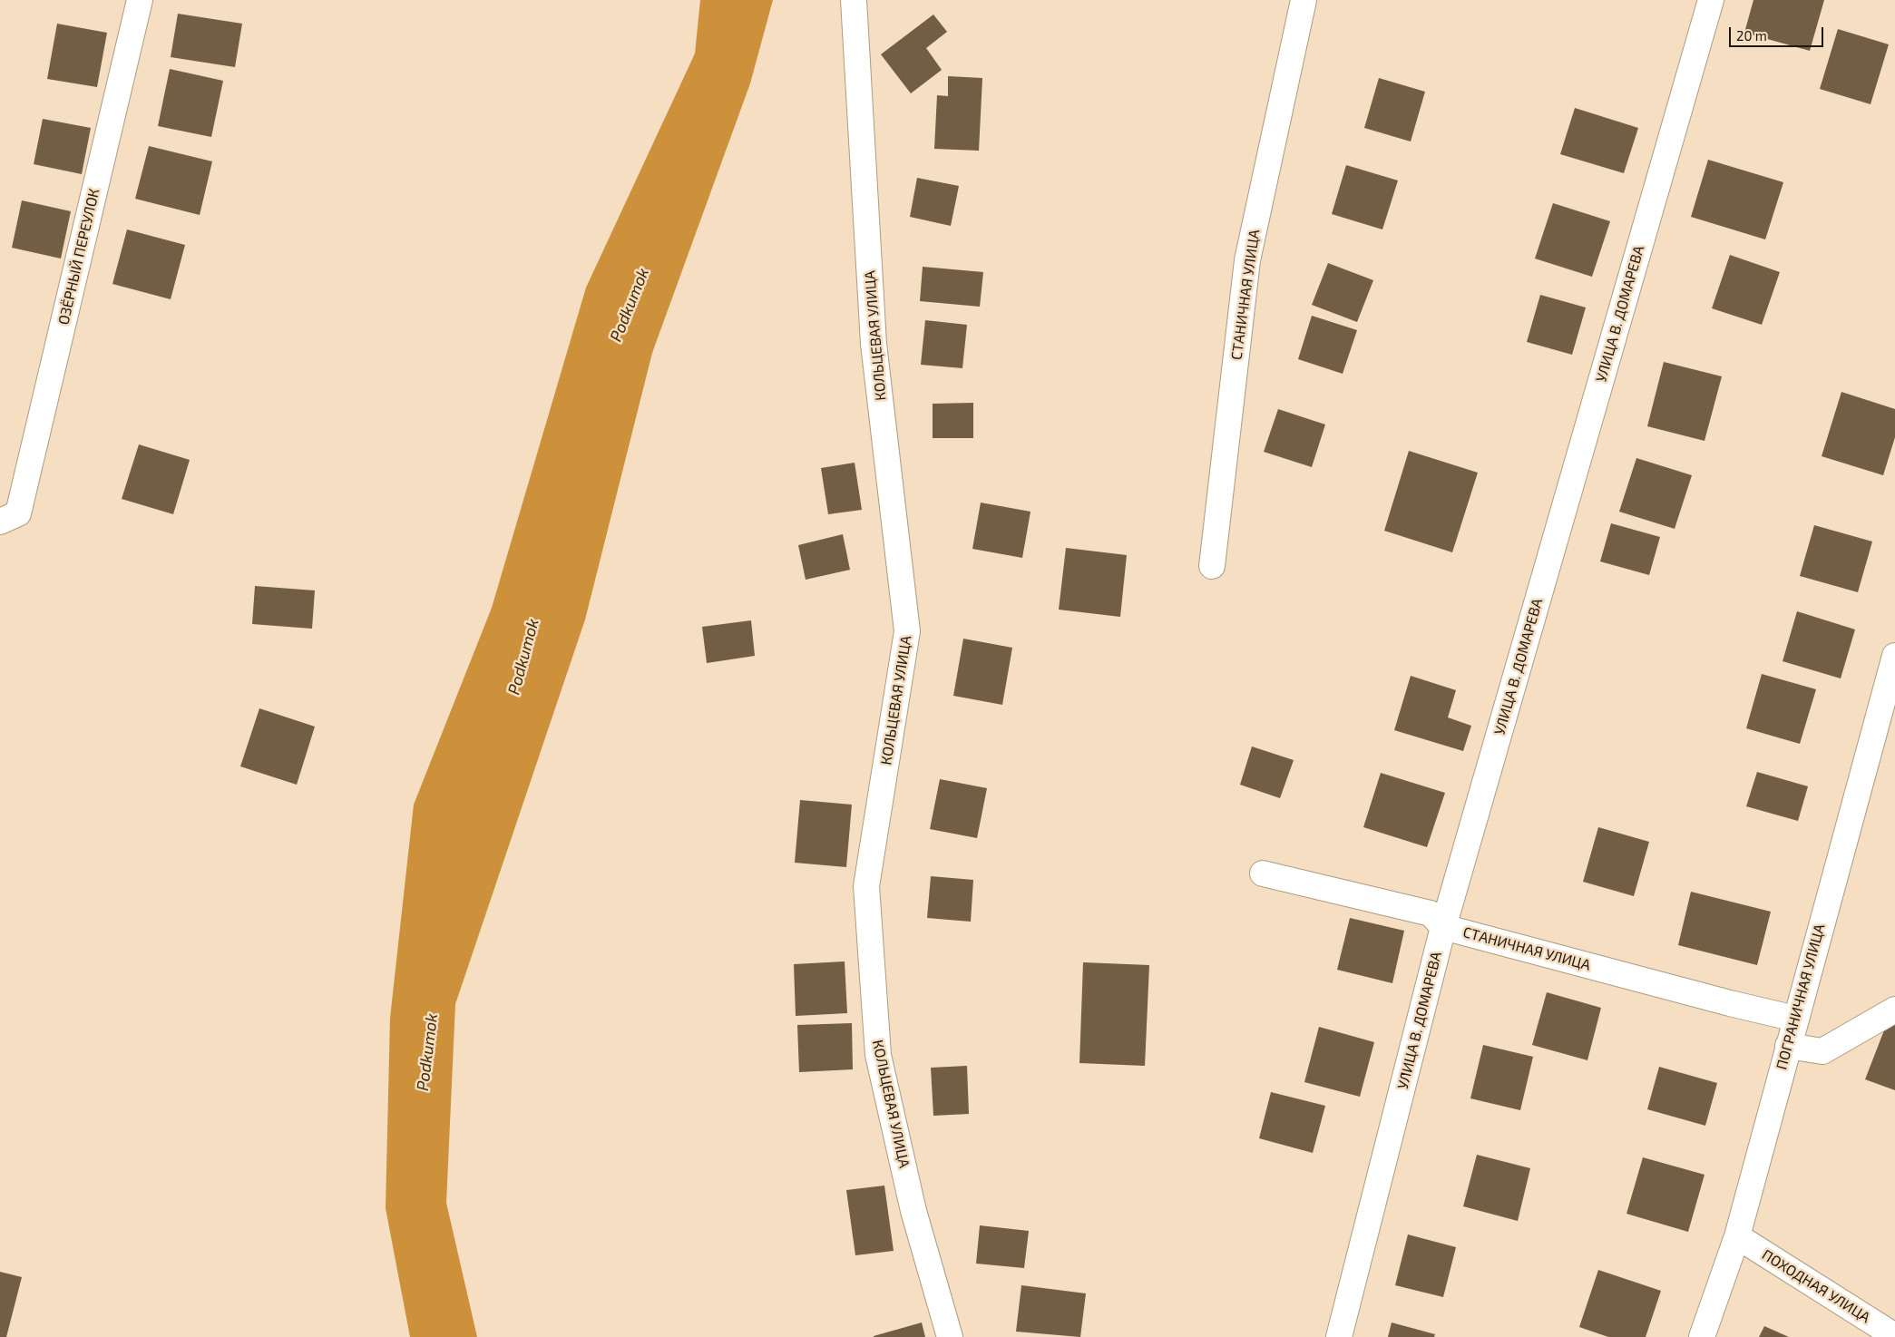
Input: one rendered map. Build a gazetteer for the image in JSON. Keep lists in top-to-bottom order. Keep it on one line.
{"streets":{"street":["ОЗЁРНЫЙ ПЕРЕУЛОК","СТАНИЧНАЯ УЛИЦА","УЛИЦА В. ДОМАРЕВА","КОЛЬЦЕВАЯ УЛИЦА","ПОГРАНИЧНАЯ УЛИЦА","ПОХОДНАЯ УЛИЦА"]},"crossings":[["СТАНИЧНАЯ УЛИЦА","УЛИЦА В. ДОМАРЕВА"],["СТАНИЧНАЯ УЛИЦА","ПОГРАНИЧНАЯ УЛИЦА"],["ПОГРАНИЧНАЯ УЛИЦА","ПОХОДНАЯ УЛИЦА"]],"water":["Podkumok"],"scale_bar":"20 m"}
